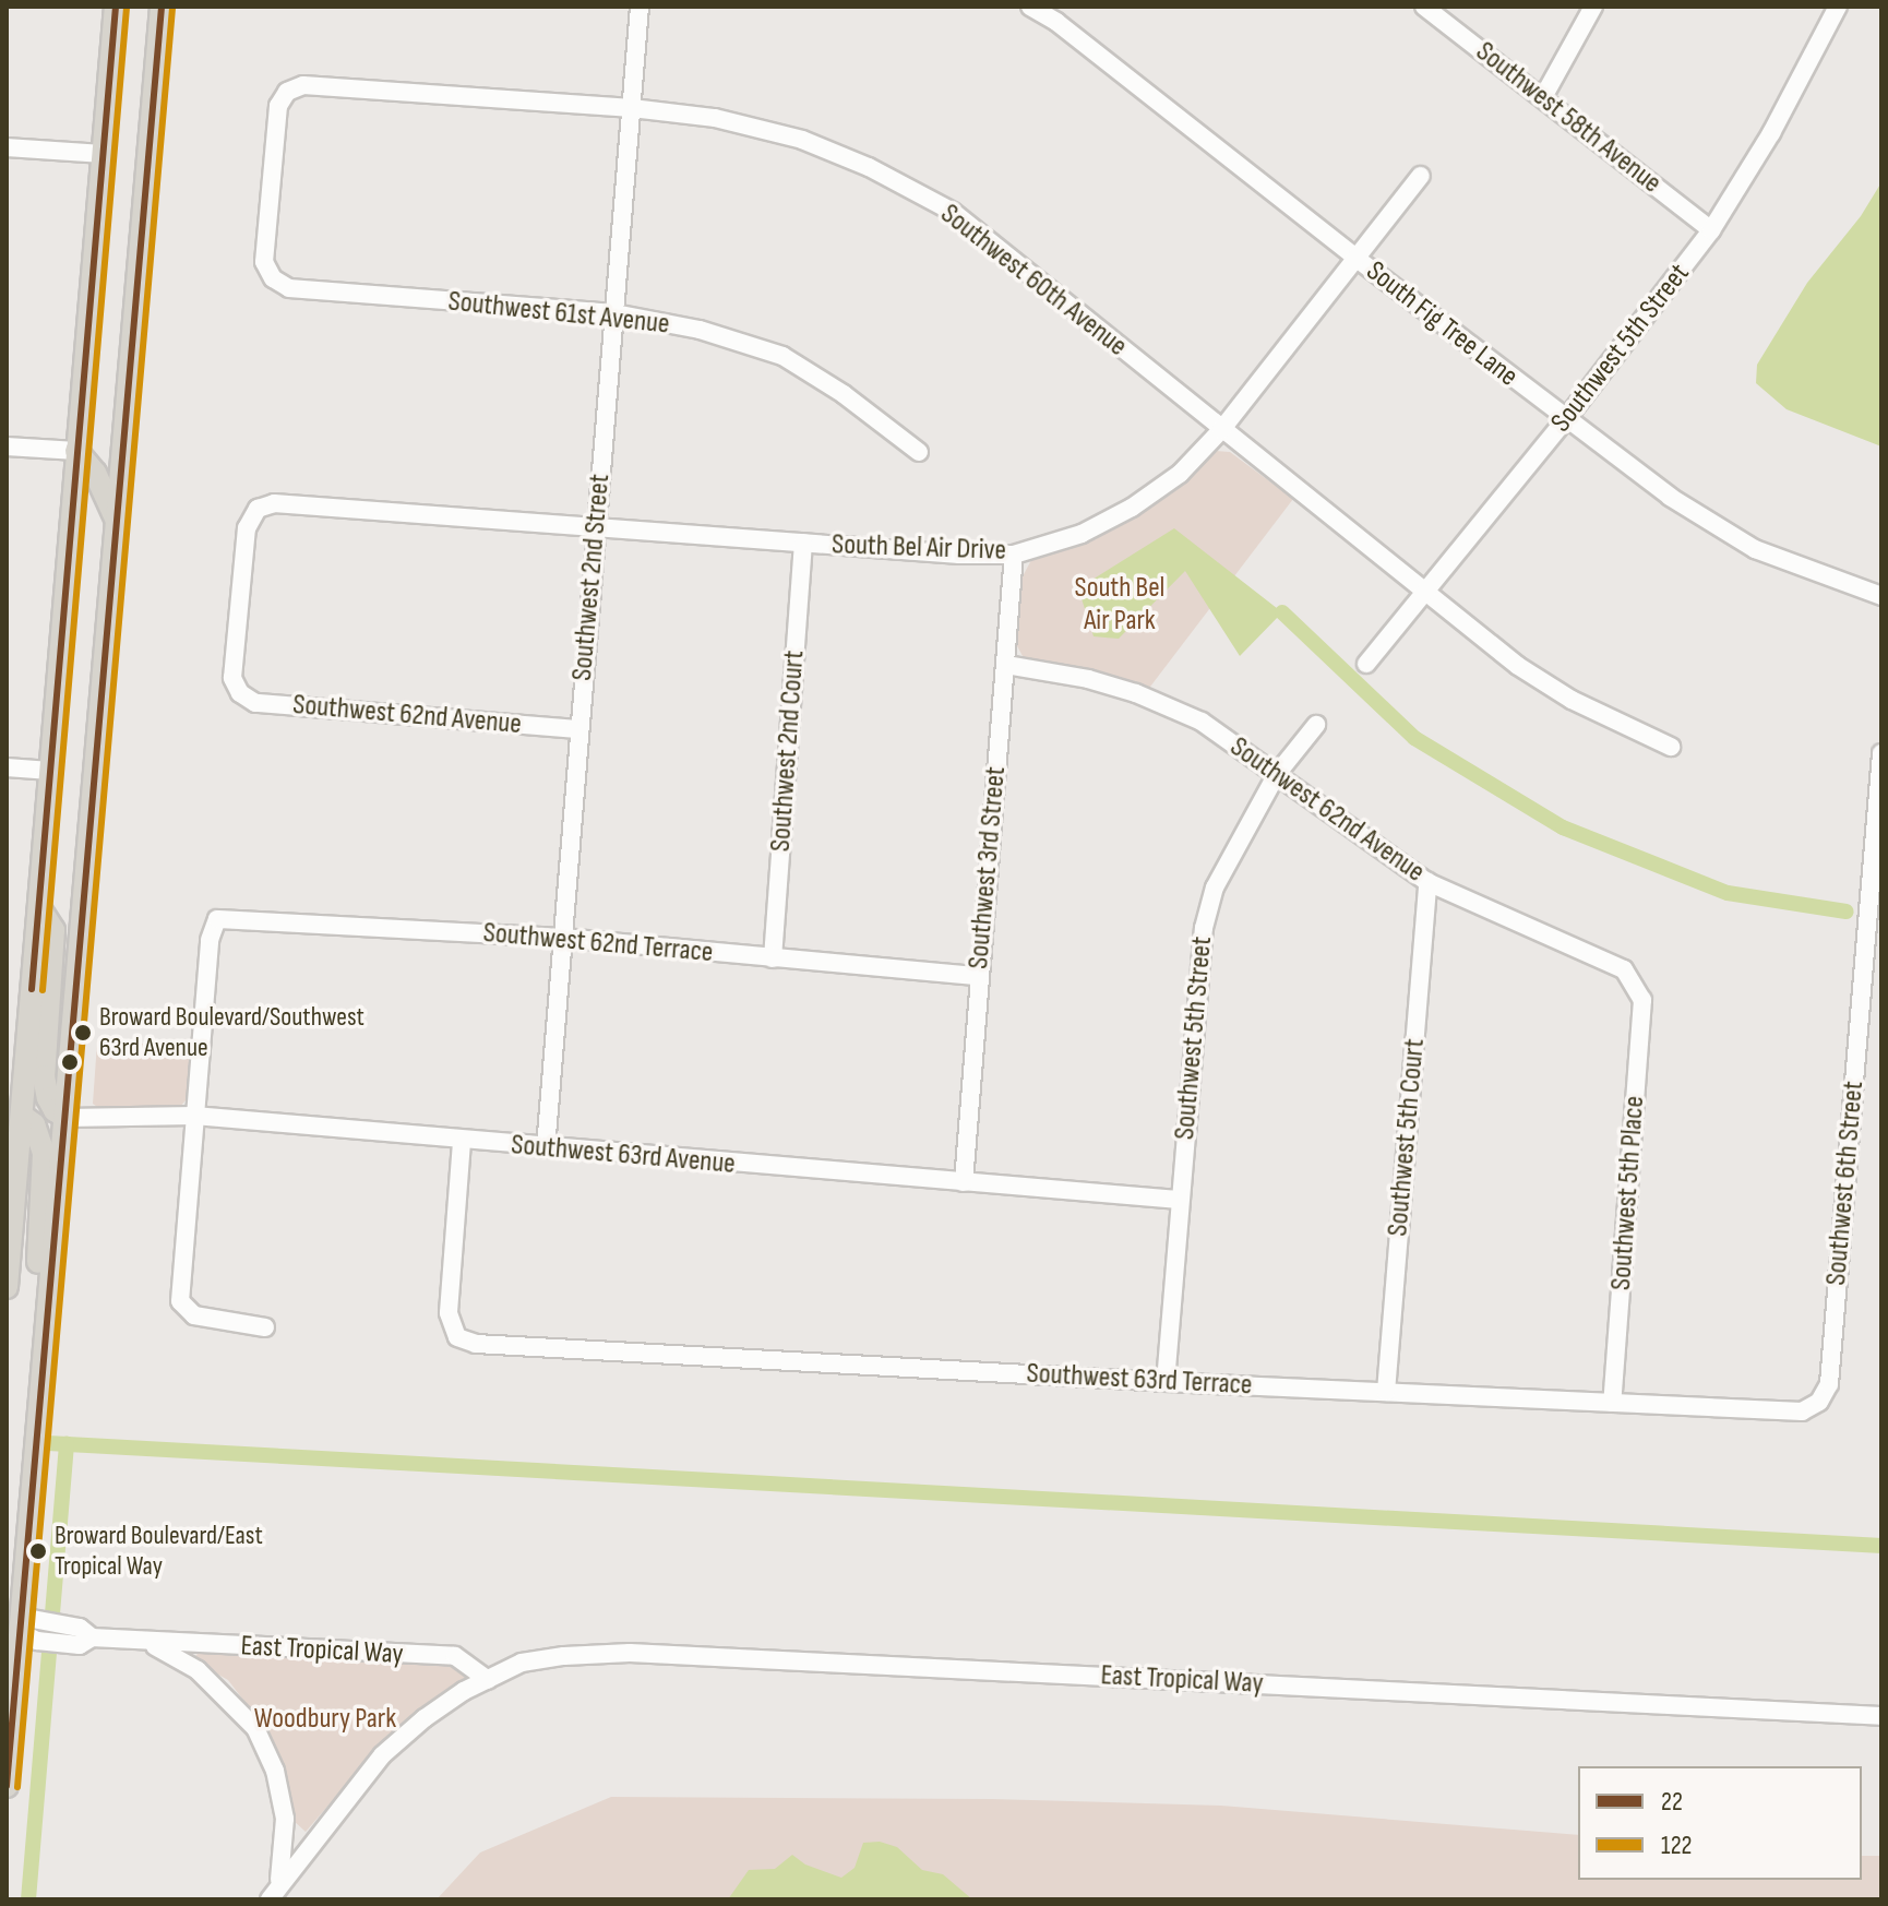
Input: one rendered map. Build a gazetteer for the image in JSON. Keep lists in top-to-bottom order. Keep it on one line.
{"streets":{"street":["Southwest 58th Avenue","Southwest 60th Avenue","Southwest 61st Avenue","South Fig Tree Lane","Southwest 5th Street","South Bel Air Drive","Southwest 2nd Street","Southwest 62nd Avenue","Southwest 2nd Court","Southwest 3rd Street","Southwest 62nd Terrace","Southwest 5th Court","Southwest 63rd Avenue","Southwest 6th Street","Southwest 5th Place","Southwest 63rd Terrace","East Tropical Way"]},"crossings":[["Southwest 58th Avenue","Southwest 5th Street"],["Southwest 60th Avenue","Southwest 61st Avenue"],["Southwest 60th Avenue","Southwest 5th Street"],["Southwest 60th Avenue","South Bel Air Drive"],["Southwest 60th Avenue","Southwest 2nd Street"],["Southwest 61st Avenue","Southwest 2nd Street"],["South Fig Tree Lane","Southwest 5th Street"],["South Fig Tree Lane","South Bel Air Drive"],["Southwest 5th Street","Southwest 62nd Avenue"],["Southwest 5th Street","Southwest 63rd Avenue"],["Southwest 5th Street","Southwest 63rd Terrace"],["South Bel Air Drive","Southwest 2nd Street"],["South Bel Air Drive","Southwest 62nd Avenue"],["South Bel Air Drive","Southwest 2nd Court"],["South Bel Air Drive","Southwest 3rd Street"],["Southwest 2nd Street","Southwest 62nd Avenue"],["Southwest 2nd Street","Southwest 62nd Terrace"],["Southwest 2nd Street","Southwest 63rd Avenue"],["Southwest 62nd Avenue","Southwest 3rd Street"],["Southwest 62nd Avenue","Southwest 5th Court"],["Southwest 62nd Avenue","Southwest 5th Place"],["Southwest 2nd Court","Southwest 62nd Terrace"],["Southwest 3rd Street","Southwest 62nd Terrace"],["Southwest 3rd Street","Southwest 63rd Avenue"],["Southwest 62nd Terrace","Southwest 63rd Avenue"],["Southwest 5th Court","Southwest 63rd Terrace"],["Southwest 63rd Avenue","Southwest 63rd Terrace"],["Southwest 6th Street","Southwest 63rd Terrace"],["Southwest 5th Place","Southwest 63rd Terrace"]],"parks":["South Bel Air Park","Woodbury Park"],"places":["Broward Boulevard/Southwest 63rd Avenue","Broward Boulevard/East Tropical Way"],"lines":["transit line 22","transit line 122"],"legend":["22","122"]}
